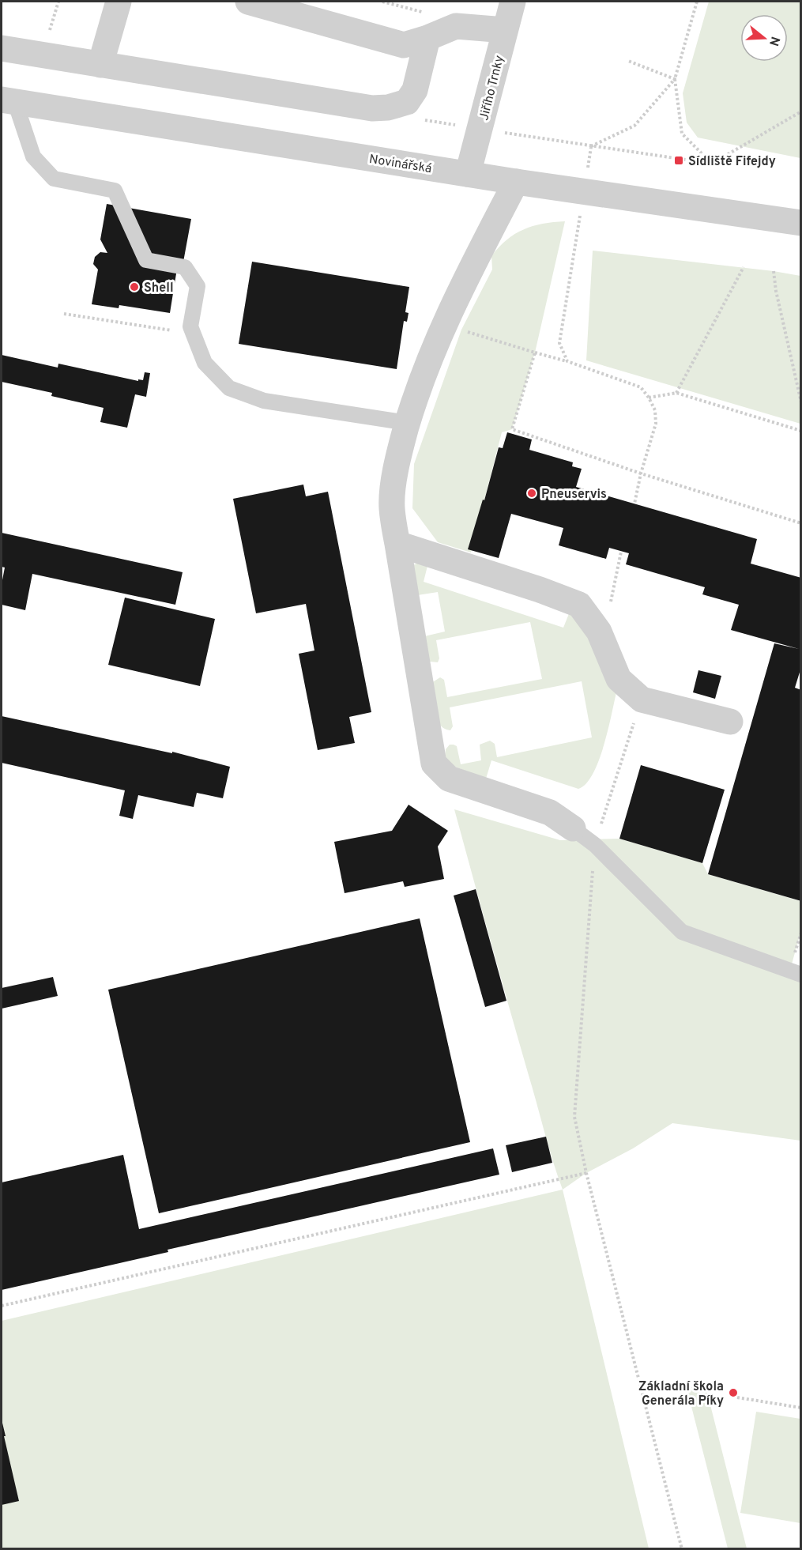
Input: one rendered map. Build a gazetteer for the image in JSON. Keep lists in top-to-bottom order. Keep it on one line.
{"streets":{"street":["Jiřího Trnky","Novinářská"]},"crossings":[["Jiřího Trnky","Novinářská"]],"places":{"transit":["Sídliště Fifejdy"],"other":["Shell","Pneuservis","Základní škola Generála Píky"]},"north":"right"}
